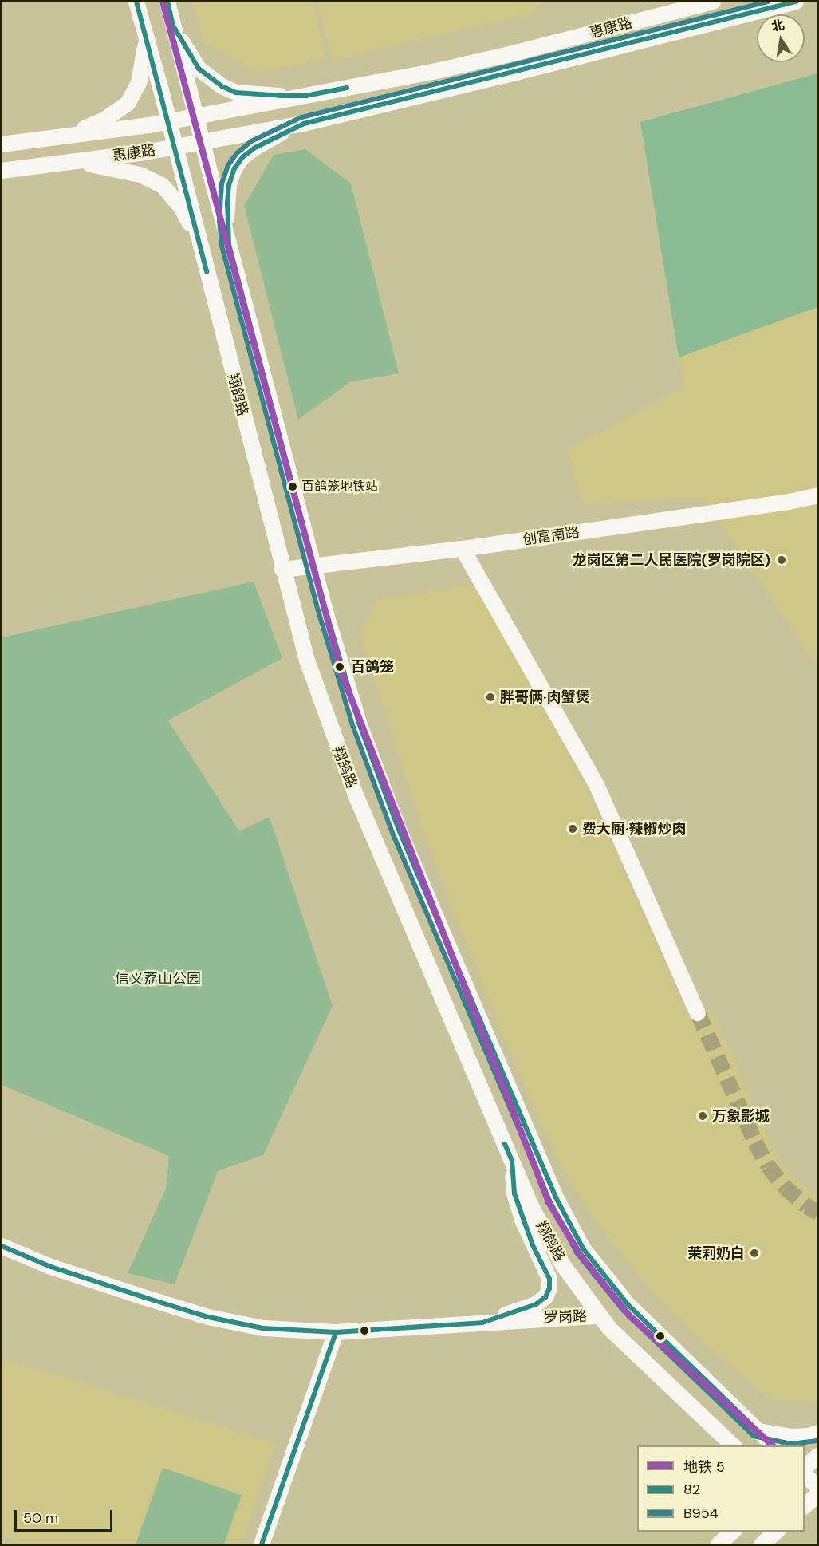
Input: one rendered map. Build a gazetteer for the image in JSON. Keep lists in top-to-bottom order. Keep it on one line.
{"streets":{"street":["惠康路","翔鸽路","创富南路","罗岗路"]},"crossings":[["惠康路","翔鸽路"],["翔鸽路","创富南路"],["翔鸽路","罗岗路"]],"parks":["信义荔山公园"],"places":["百鸽笼地铁站","龙岗区第二人民医院(罗岗院区)","百鸽笼","胖哥俩·肉蟹煲","费大厨·辣椒炒肉","万象影城","茉莉奶白"],"lines":["metro line 5","transit line 82","transit line B954"],"legend":["地铁 5","82","B954"],"scale_bar":"50 m","north":"top"}
